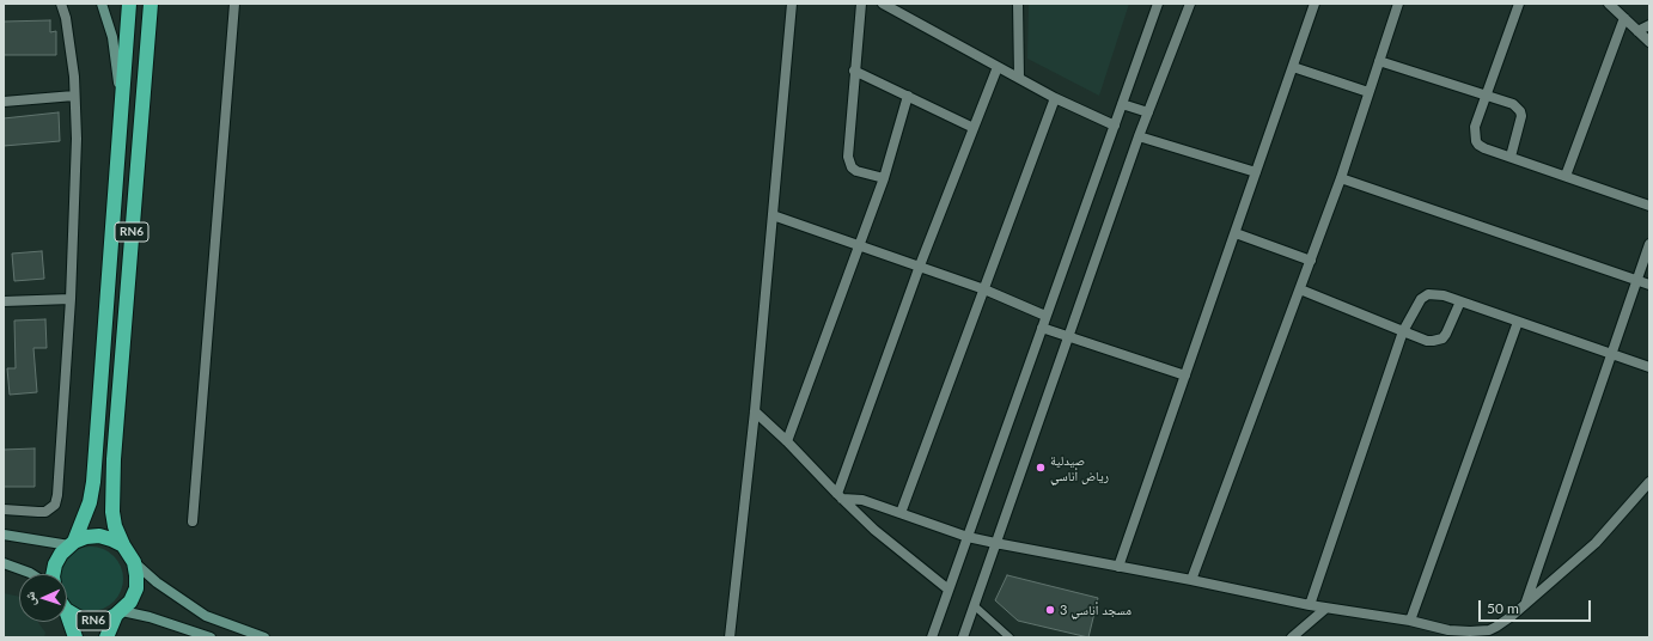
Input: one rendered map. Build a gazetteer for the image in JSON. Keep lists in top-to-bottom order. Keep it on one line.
{"streets":{"highway":["RN6"]},"places":["صيدلية رياض أناسي","مسجد أناسي 3"],"scale_bar":"50 m","north":"left"}
